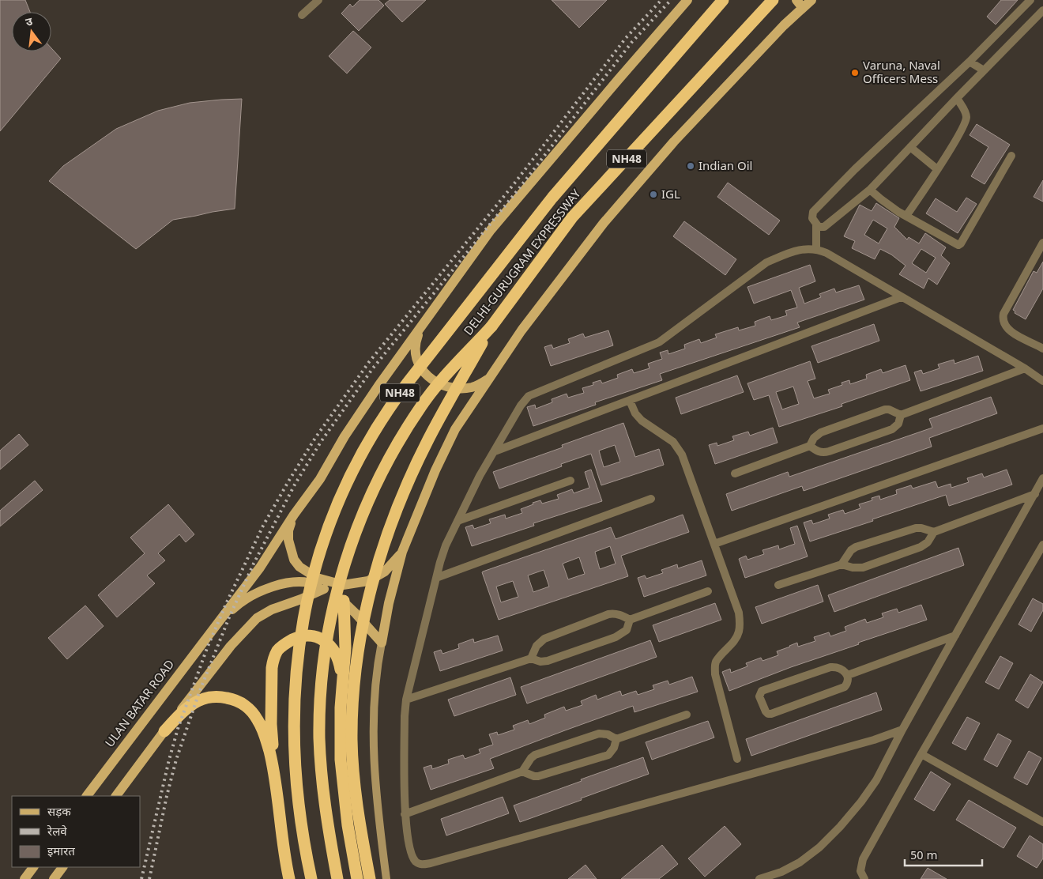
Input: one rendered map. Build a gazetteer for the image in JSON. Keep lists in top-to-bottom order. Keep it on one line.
{"streets":{"highway":["NH48","DELHI-GURUGRAM EXPRESSWAY"],"main road":["ULAN BATAR ROAD"]},"places":["Varuna, Naval Officers Mess","Indian Oil","IGL"],"legend":["सड़क","रेलवे","इमारत"],"scale_bar":"50 m","north":"top"}
